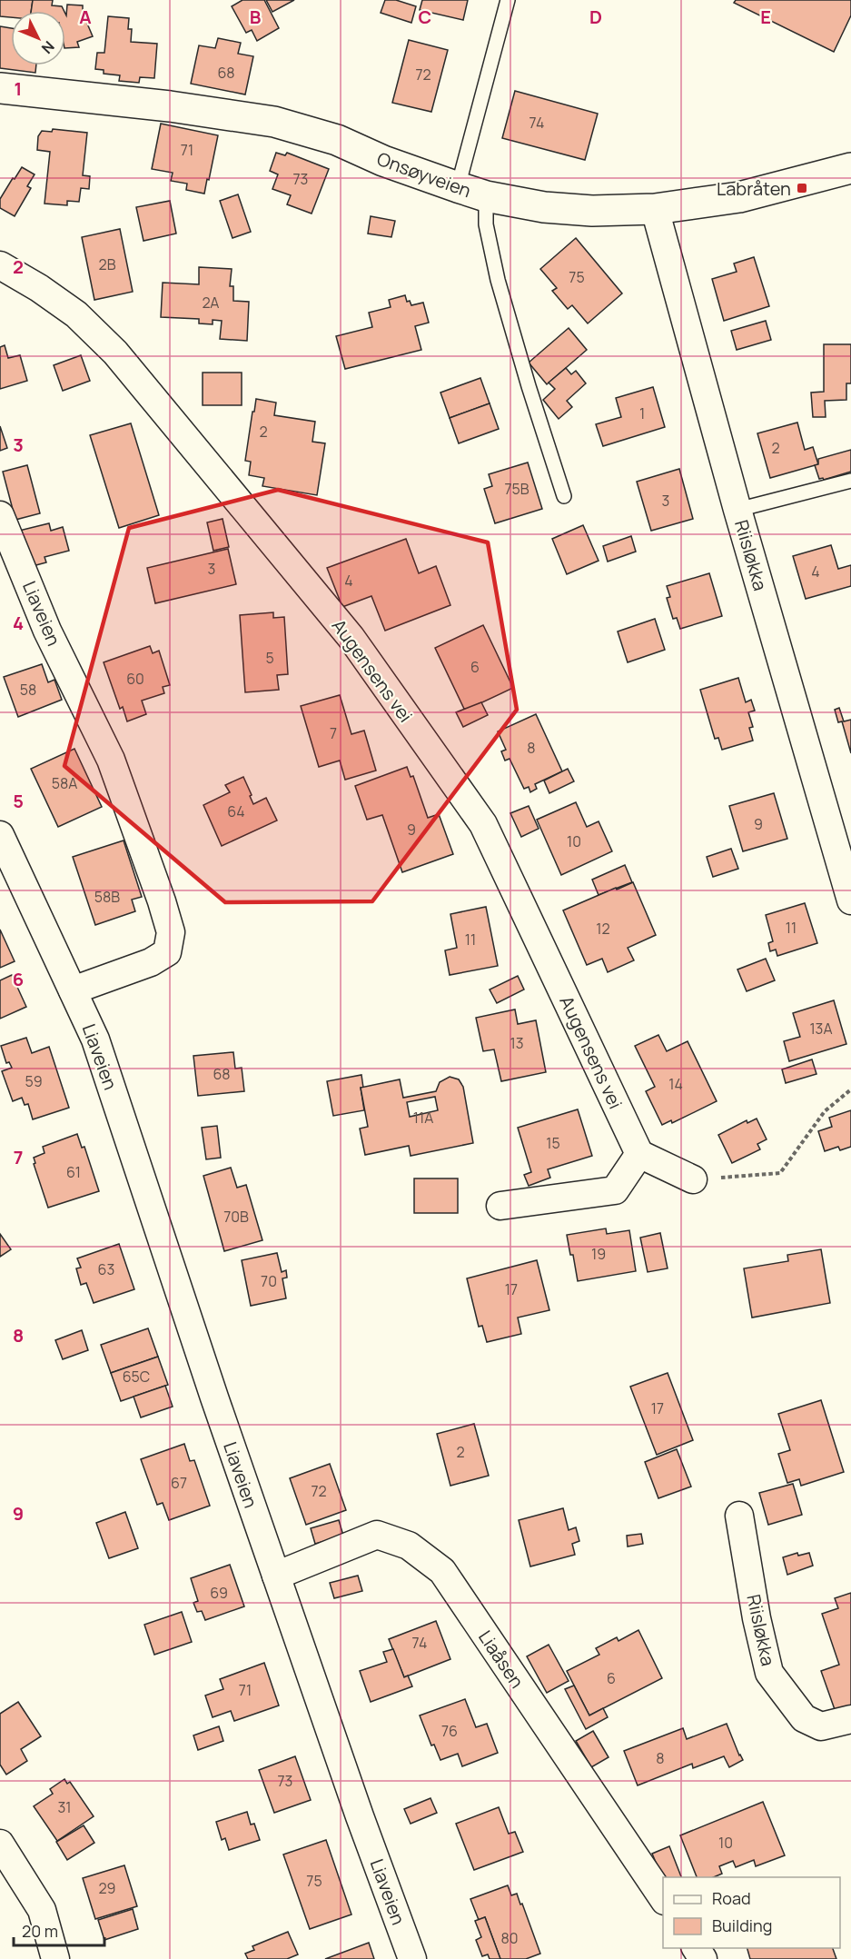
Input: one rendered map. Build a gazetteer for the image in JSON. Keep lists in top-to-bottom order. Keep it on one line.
{"streets":{"street":["Onsøyveien","Riisløkka","Liaveien","Augensens vei","Liaåsen"]},"crossings":[["Onsøyveien","Riisløkka"],["Liaveien","Liaåsen"]],"places":{"transit":["Labråten"]},"house_numbers":["68","72","74","71","73","2B","75","2A","1","2","2","75B","3","3","4","4","5","6","60","58","7","8","58A","64","9","9","10","58B","11","12","11","13A","13","68","59","14","11A","15","61","70B","19","63","70","17","65C","17","2","67","72","69","74","6","71","76","8","73","31","10","75","29","80"],"legend":["Road","Building"],"scale_bar":"20 m","north":"bottom right","grid":{"columns":["A","B","C","D","E"],"rows":["1","2","3","4","5","6","7","8","9"]}}
